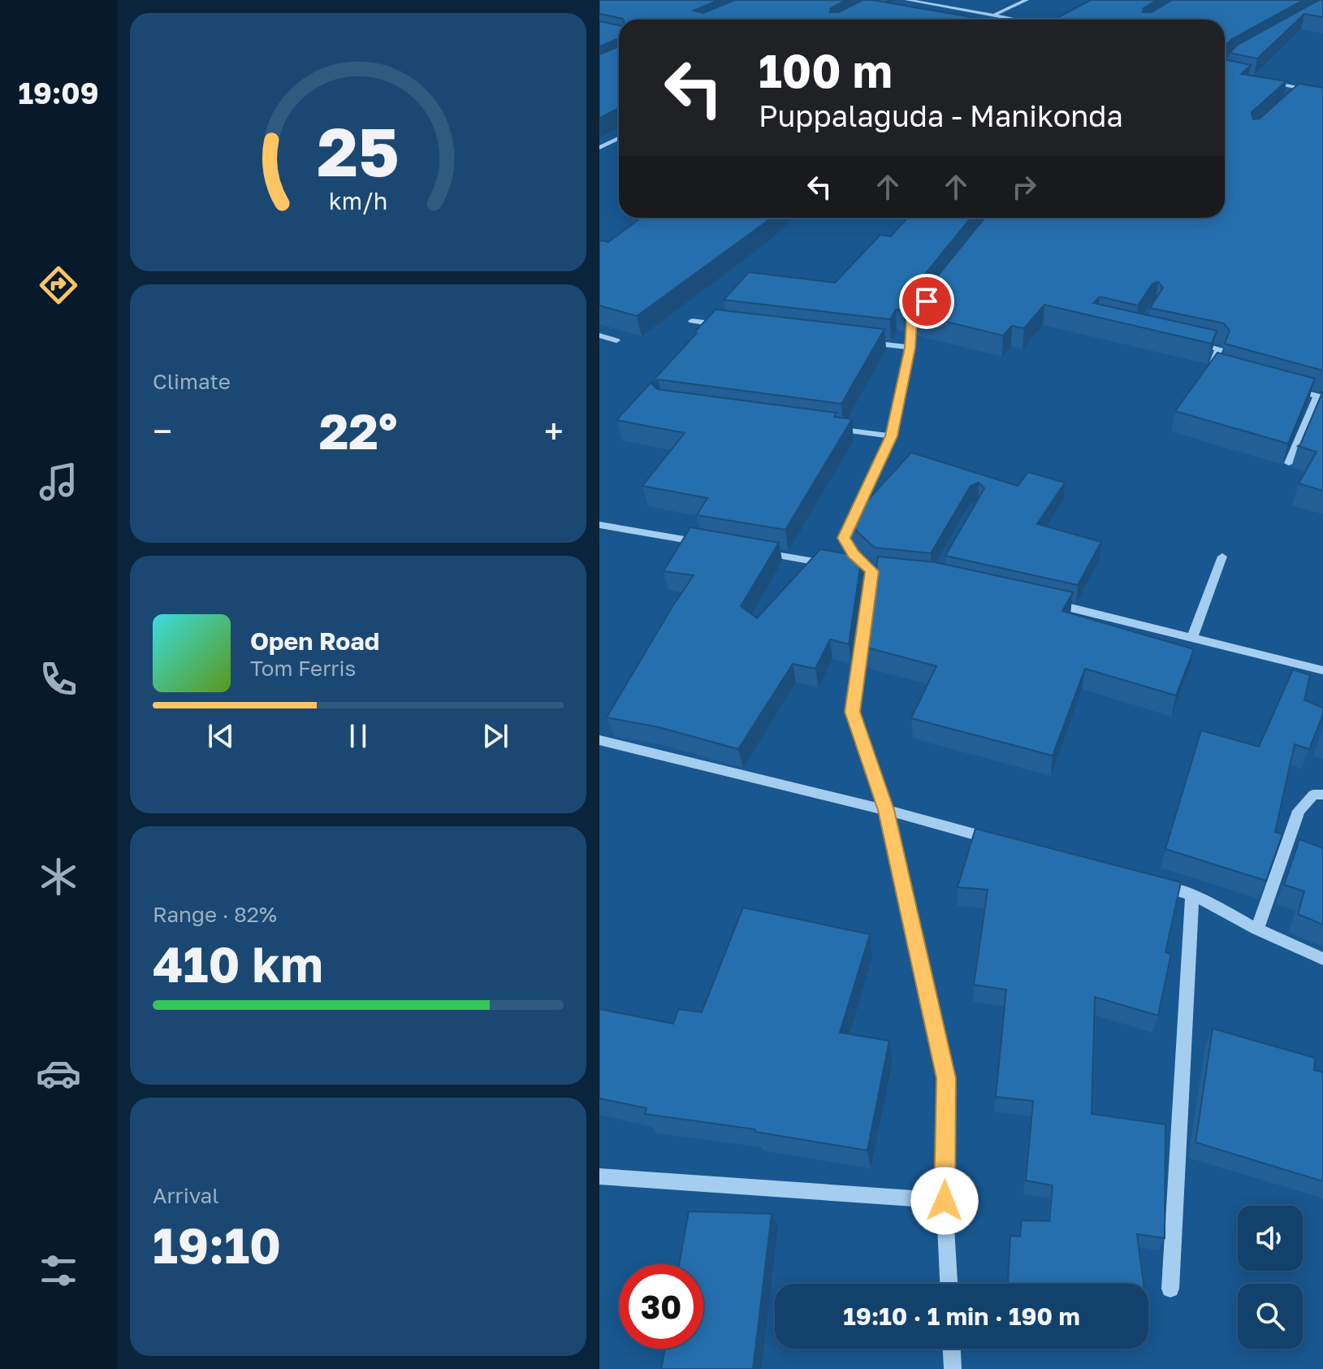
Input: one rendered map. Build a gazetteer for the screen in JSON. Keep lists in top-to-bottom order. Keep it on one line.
{"page":{"tabs":"19:09","turn":["100 m","Puppalaguda - Manikonda"],"tile":["Climate",["Range · 82%","410 km"],["Arrival","19:10"]],"heat":["−","22°","+"],"song":["Open Road","Tom Ferris"],"limit":"30","trip":"19:10 · 1 min · 190 m","gauge":["25","km/h"]}}
